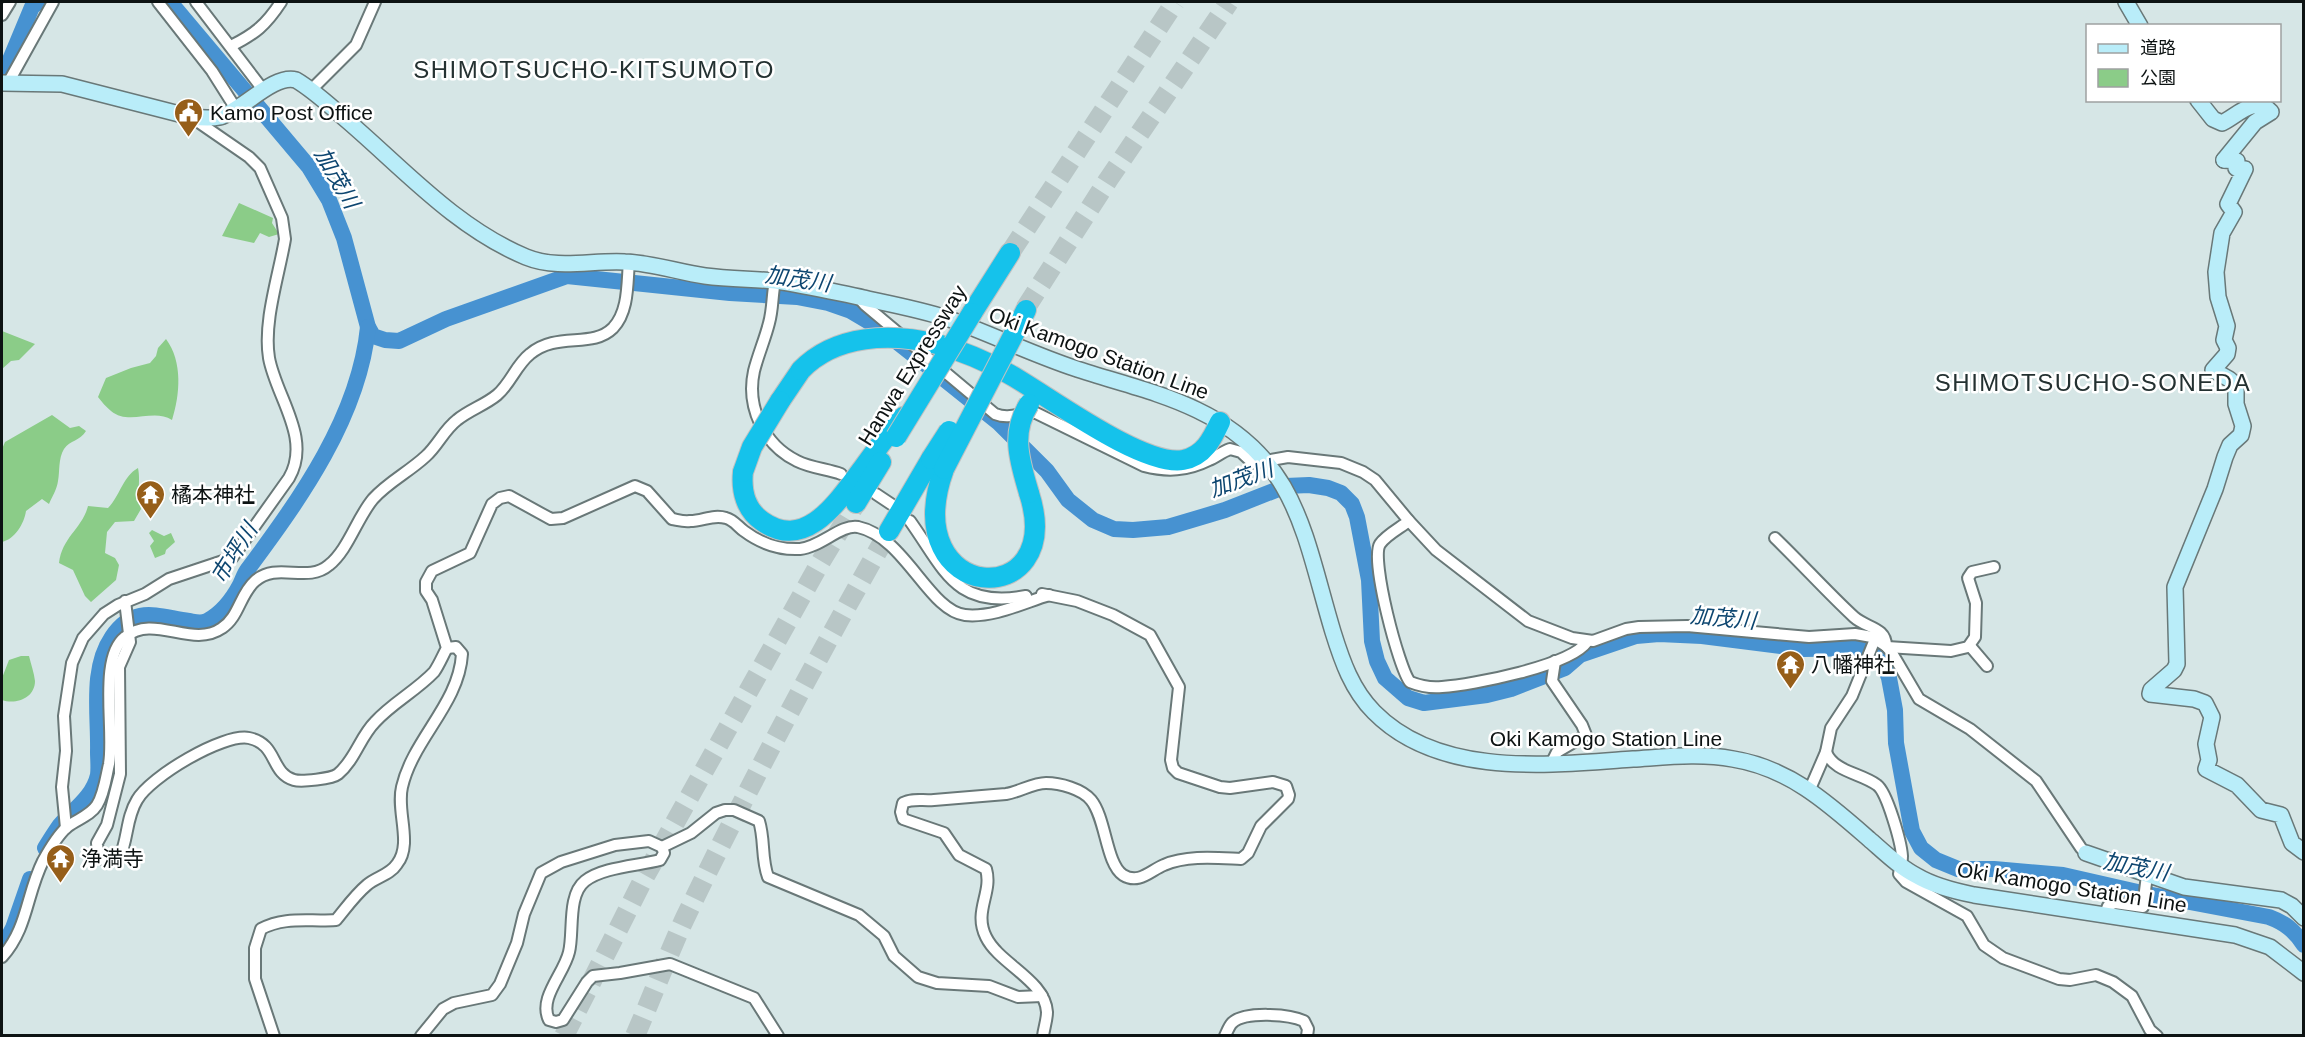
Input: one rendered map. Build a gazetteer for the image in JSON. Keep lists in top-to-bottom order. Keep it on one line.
{"streets":{"highway":["Hanwa Expressway"],"main road":["Oki Kamogo Station Line"]},"districts":["SHIMOTSUCHO-KITSUMOTO","SHIMOTSUCHO-SONEDA"],"water":["加茂川","市坪川"],"places":{"public building":["Kamo Post Office"],"temple":["橘本神社","八幡神社","浄満寺"]},"legend":["道路","公園"]}
